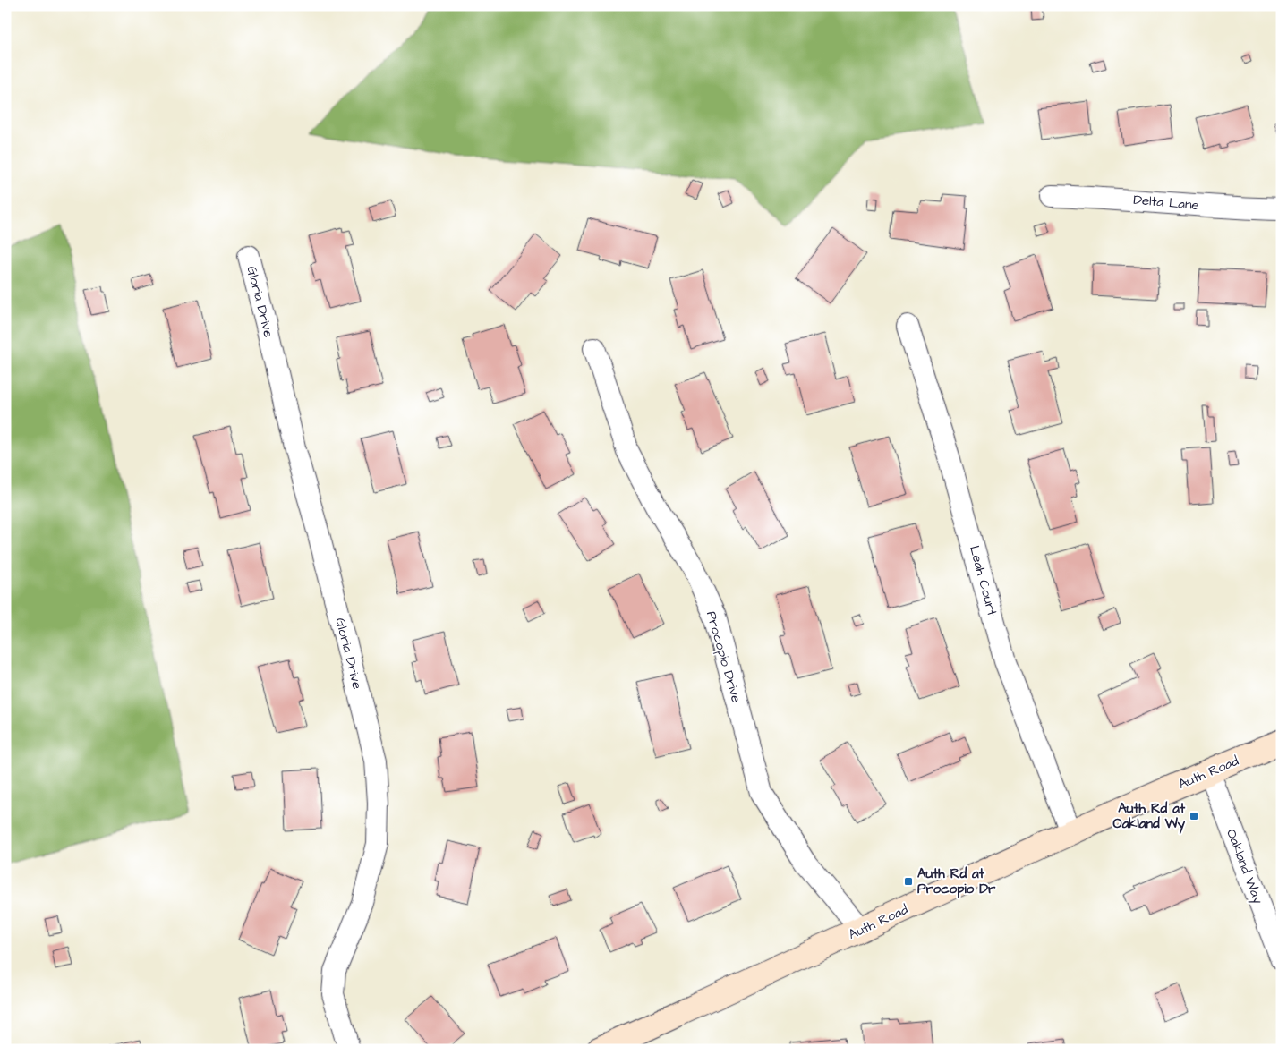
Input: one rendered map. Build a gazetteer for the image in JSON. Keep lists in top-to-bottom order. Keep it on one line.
{"streets":{"main road":["Auth Road"],"street":["Delta Lane","Gloria Drive","Leah Court","Procopio Drive","Oakland Way"]},"crossings":[["Leah Court","Auth Road"],["Procopio Drive","Auth Road"],["Auth Road","Oakland Way"]],"places":{"transit":["Auth Rd at Oakland Wy","Auth Rd at Procopio Dr"]}}
